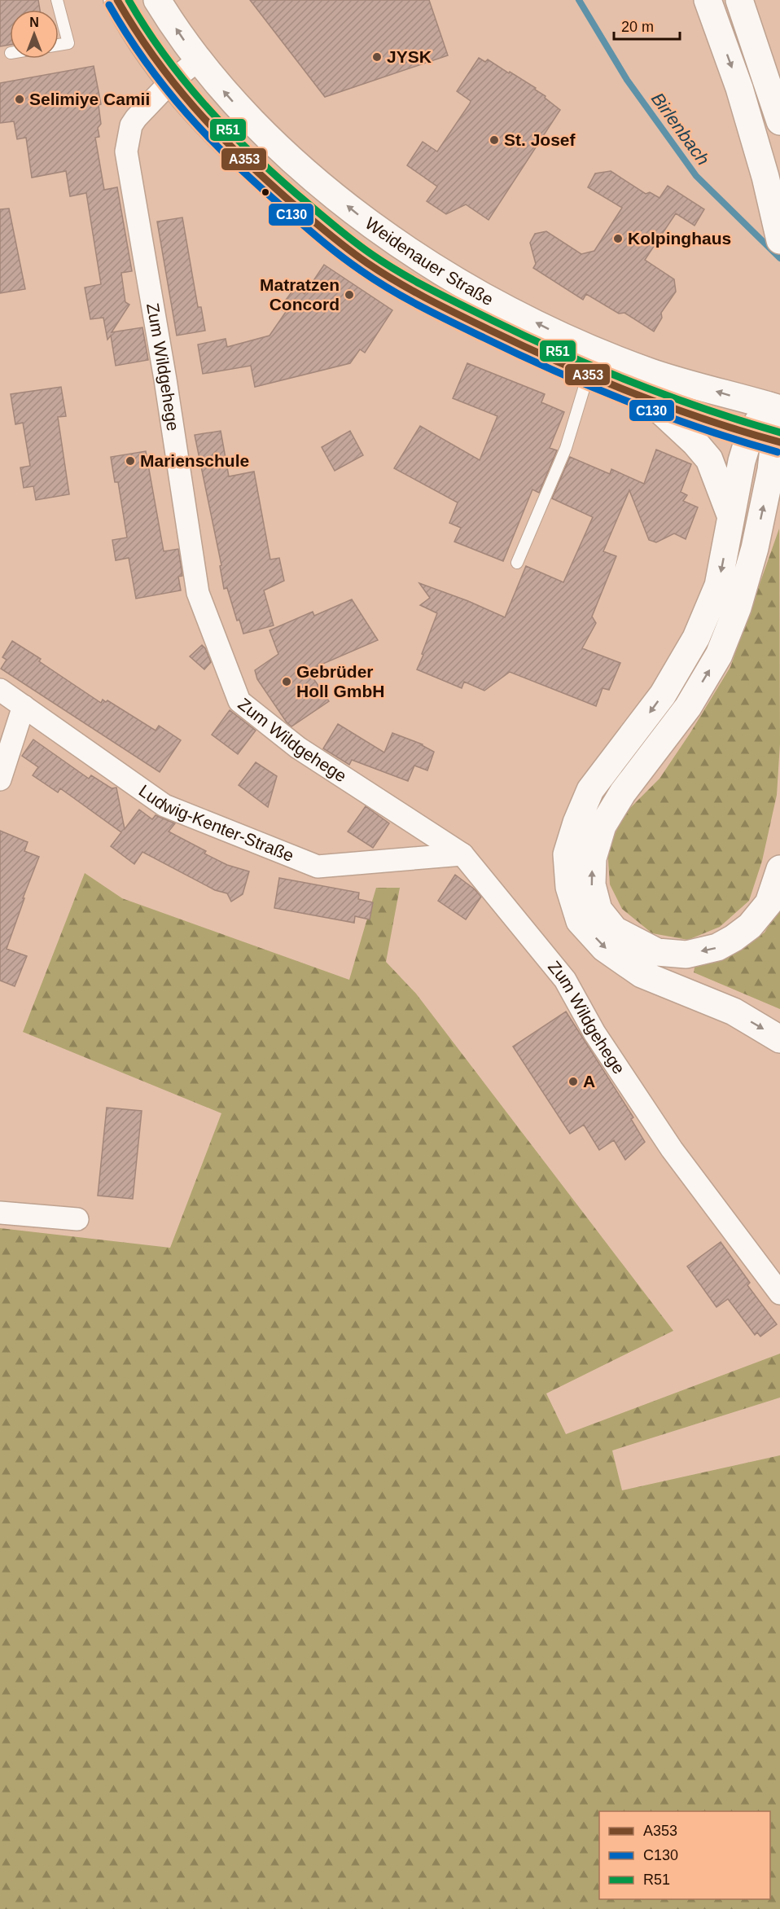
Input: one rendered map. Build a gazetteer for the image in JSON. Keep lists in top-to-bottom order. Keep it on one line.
{"streets":{"main road":["Weidenauer Straße"],"street":["Zum Wildgehege","Ludwig-Kenter-Straße"]},"crossings":[["Weidenauer Straße","Zum Wildgehege"],["Zum Wildgehege","Ludwig-Kenter-Straße"]],"water":["Birlenbach"],"places":["JYSK","Selimiye Camii","St. Josef","Kolpinghaus","Matratzen Concord","Marienschule","Gebrüder Holl GmbH","A"],"lines":["transit line A353","transit line R51","transit line C130"],"legend":["A353","C130","R51"],"scale_bar":"20 m","north":"top"}
